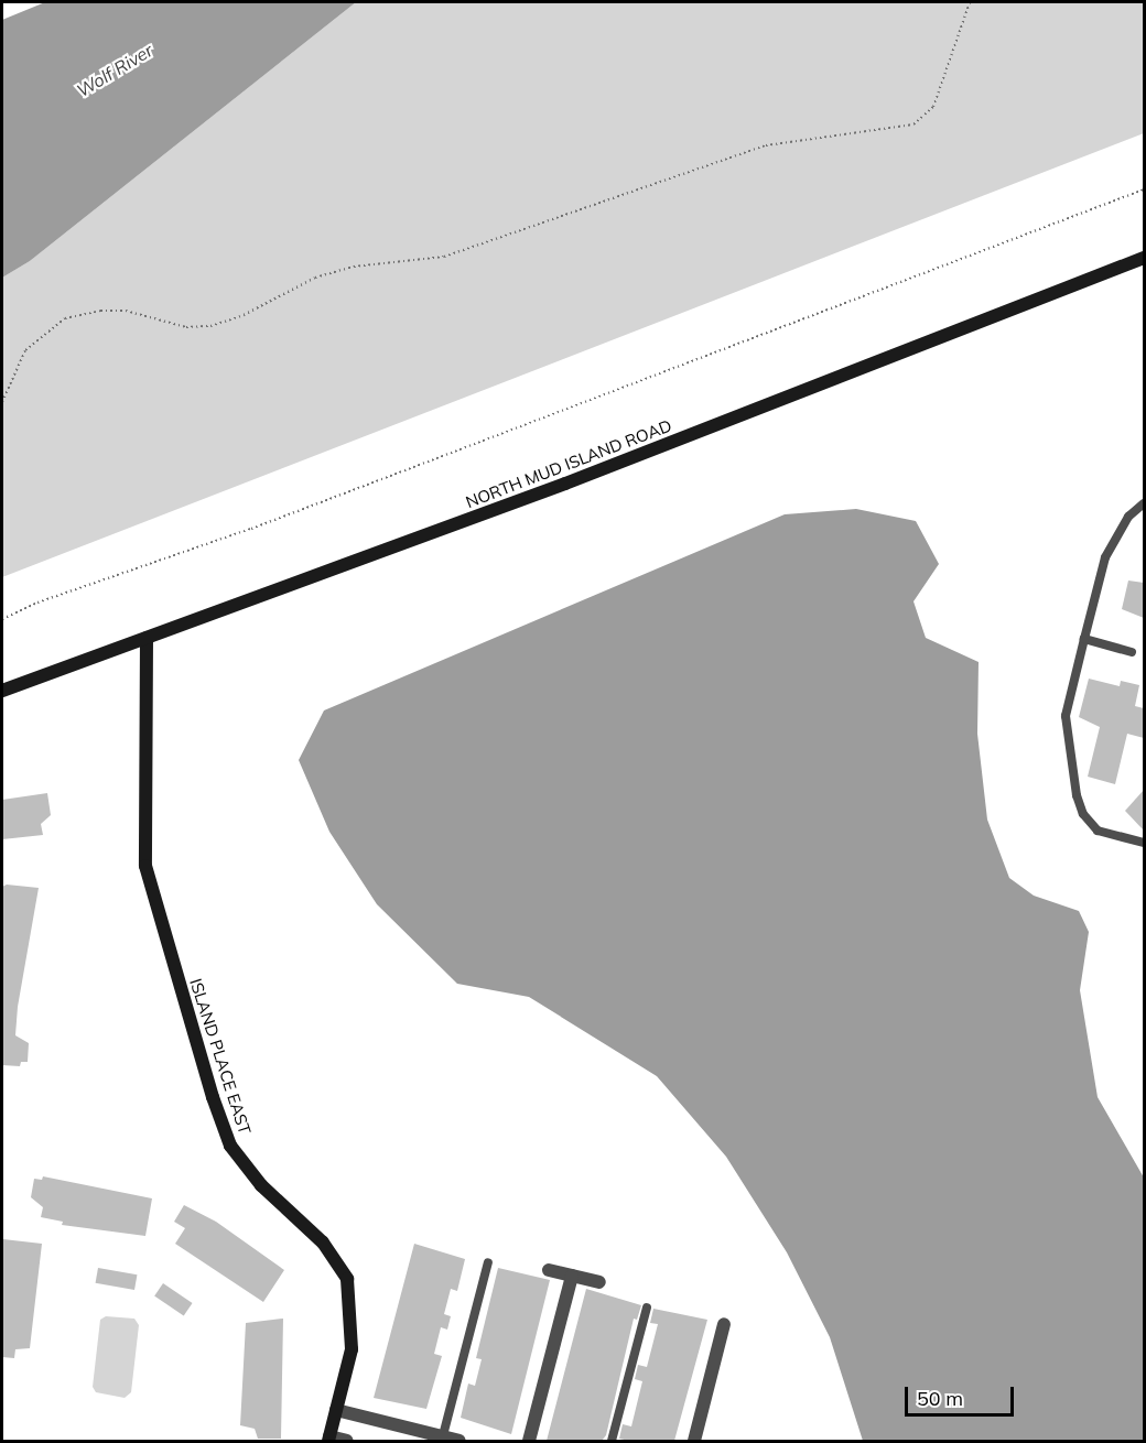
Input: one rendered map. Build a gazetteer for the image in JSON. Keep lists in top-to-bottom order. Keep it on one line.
{"streets":{"street":["NORTH MUD ISLAND ROAD","ISLAND PLACE EAST"]},"crossings":[["NORTH MUD ISLAND ROAD","ISLAND PLACE EAST"]],"water":["Wolf River"],"scale_bar":"50 m"}
